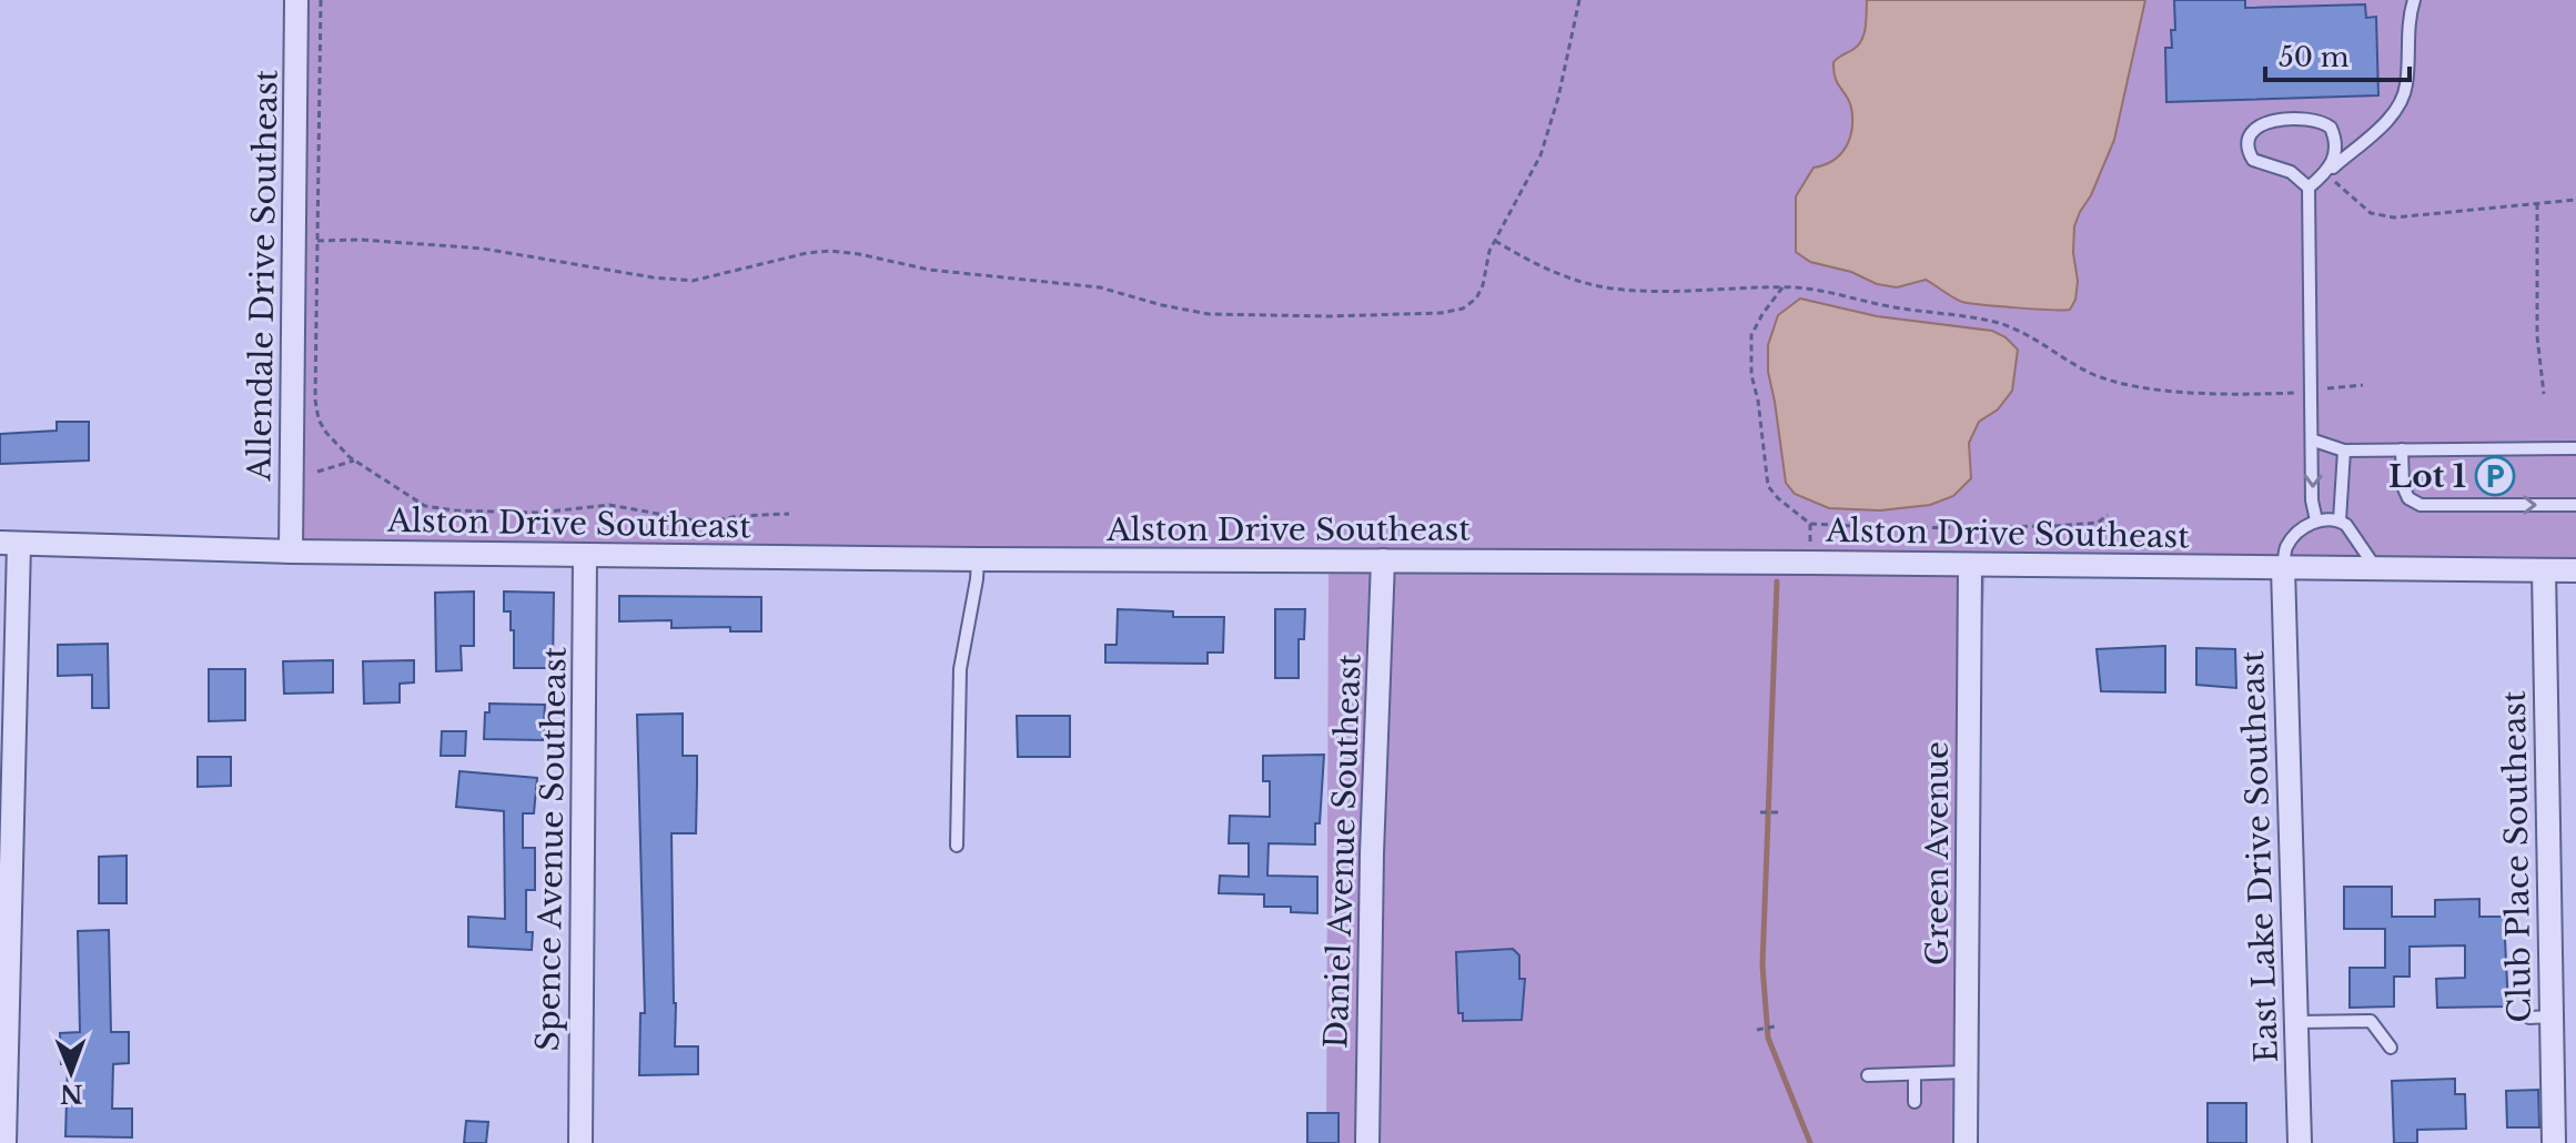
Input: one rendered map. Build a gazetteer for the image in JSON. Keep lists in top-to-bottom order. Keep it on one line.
{"streets":{"street":["Allendale Drive Southeast","Alston Drive Southeast","Spence Avenue Southeast","Daniel Avenue Southeast","Green Avenue","East Lake Drive Southeast","Club Place Southeast"]},"crossings":[["Allendale Drive Southeast","Alston Drive Southeast"],["Alston Drive Southeast","Spence Avenue Southeast"],["Alston Drive Southeast","Daniel Avenue Southeast"],["Alston Drive Southeast","Green Avenue"],["Alston Drive Southeast","East Lake Drive Southeast"],["Alston Drive Southeast","Club Place Southeast"]],"places":{"parking":["Lot 1"]},"scale_bar":"50 m","north":"bottom"}
